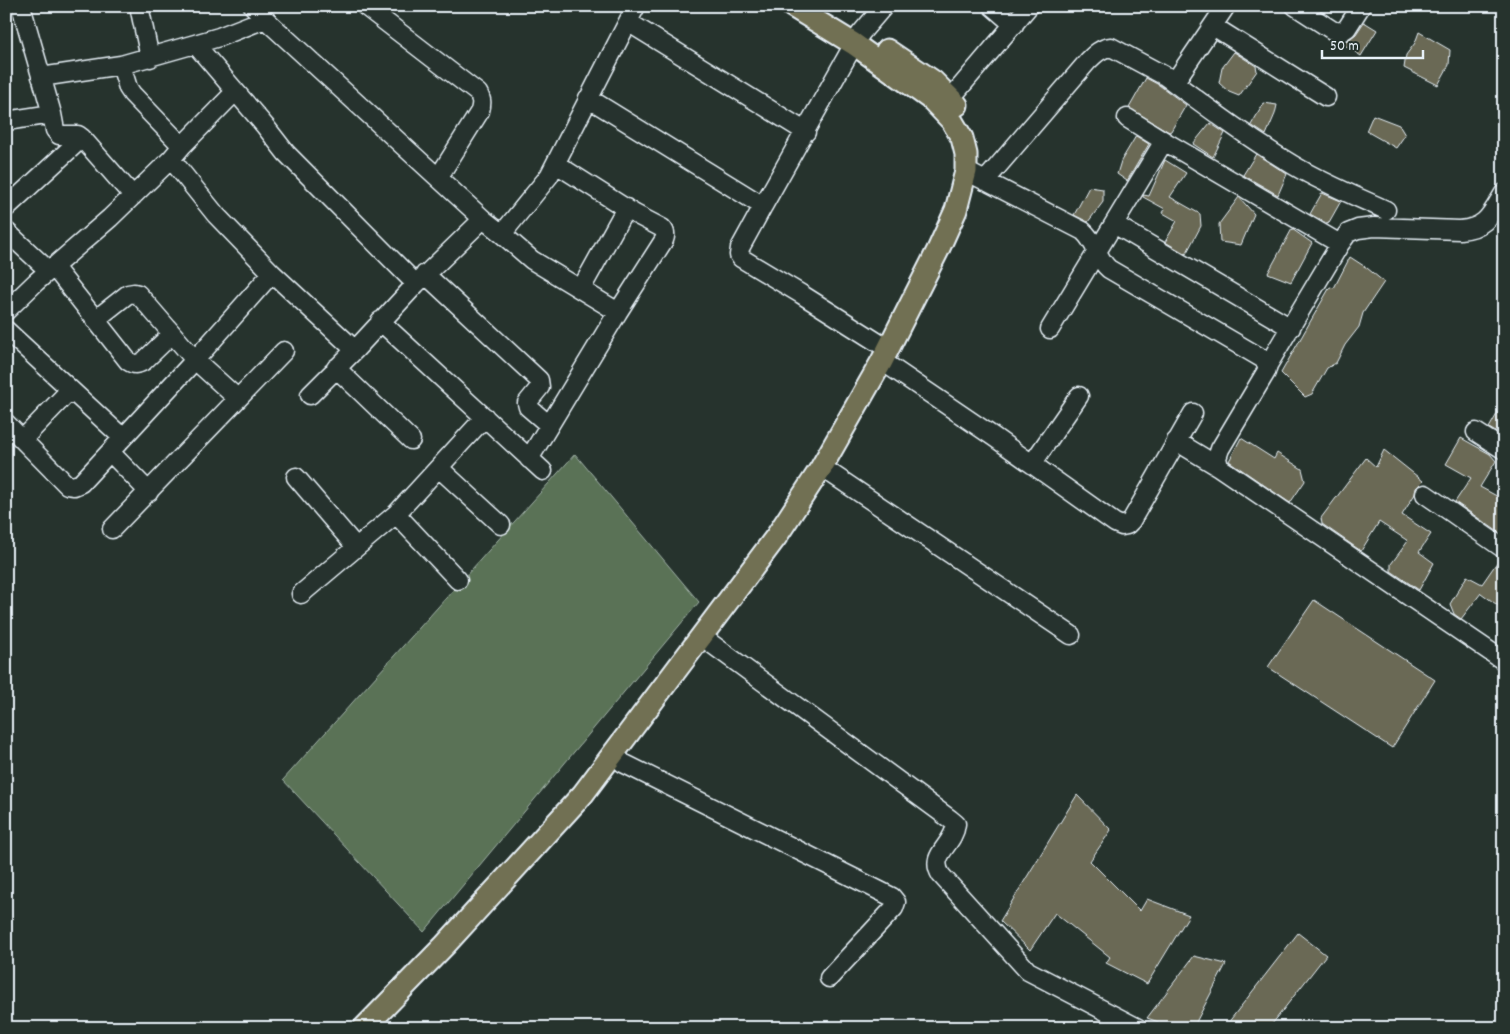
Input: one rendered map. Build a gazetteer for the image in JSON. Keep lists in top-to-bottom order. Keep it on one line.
{"scale_bar":"50 m"}
